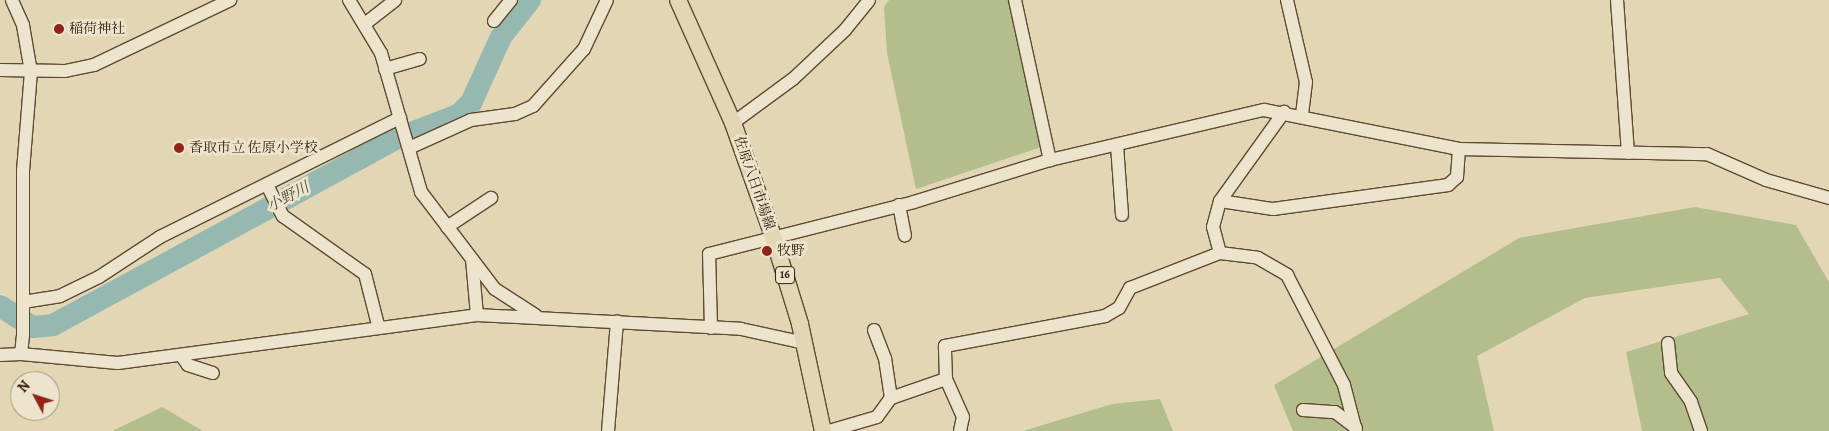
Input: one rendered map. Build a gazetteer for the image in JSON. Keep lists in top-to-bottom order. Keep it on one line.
{"streets":{"main road":["佐原八日市場線","16"]},"water":["小野川"],"places":["稲荷神社","香取市立 佐原小学校","牧野"],"north":"top left"}
